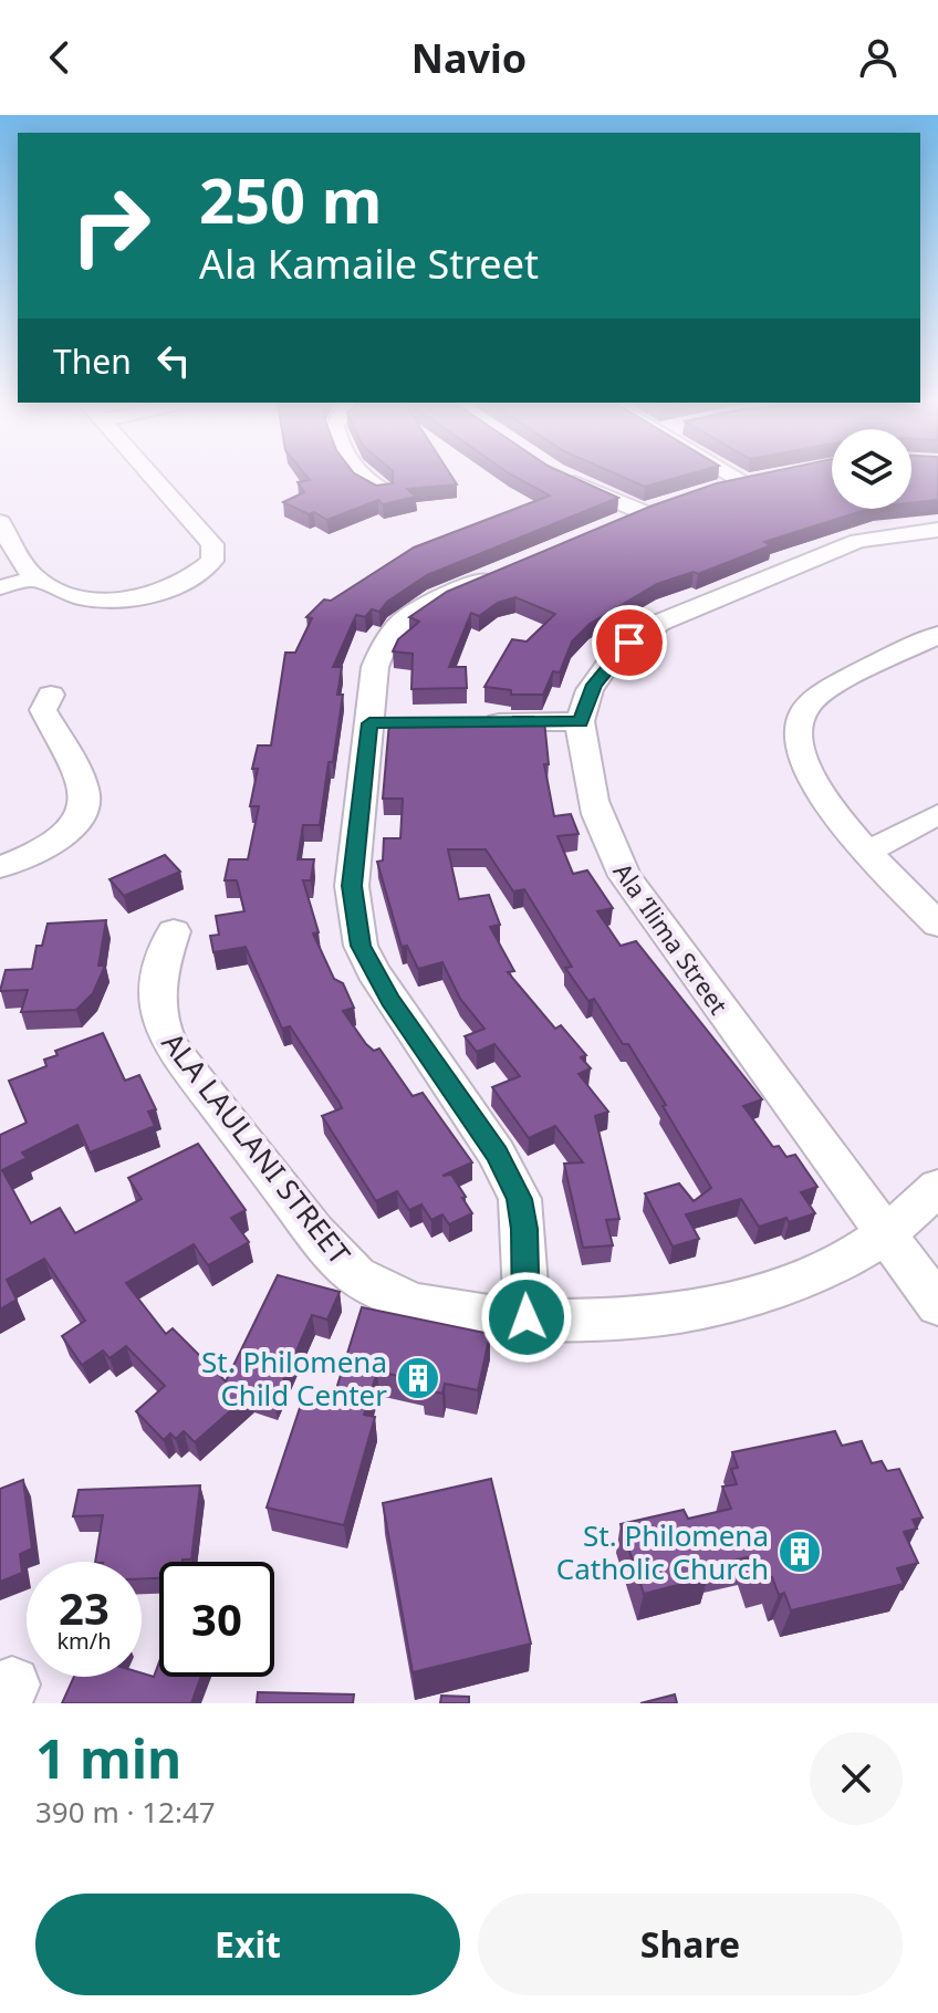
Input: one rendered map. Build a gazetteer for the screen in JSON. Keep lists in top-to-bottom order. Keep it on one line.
{"streets":{"street":["Ala ʻIlima Street","ALA LAULANI STREET"]},"crossings":[["Ala ʻIlima Street","ALA LAULANI STREET"]],"places":{"building":["St. Philomena Child Center","St. Philomena Catholic Church"]},"page":{"header":"Navio","turn":["250 m","Ala Kamaile Street"],"then":"Then","speed":"23 km/h","limit":"30","heading":["1 min","390 m · 12:47"],"buttons":["Exit","Share"]}}
